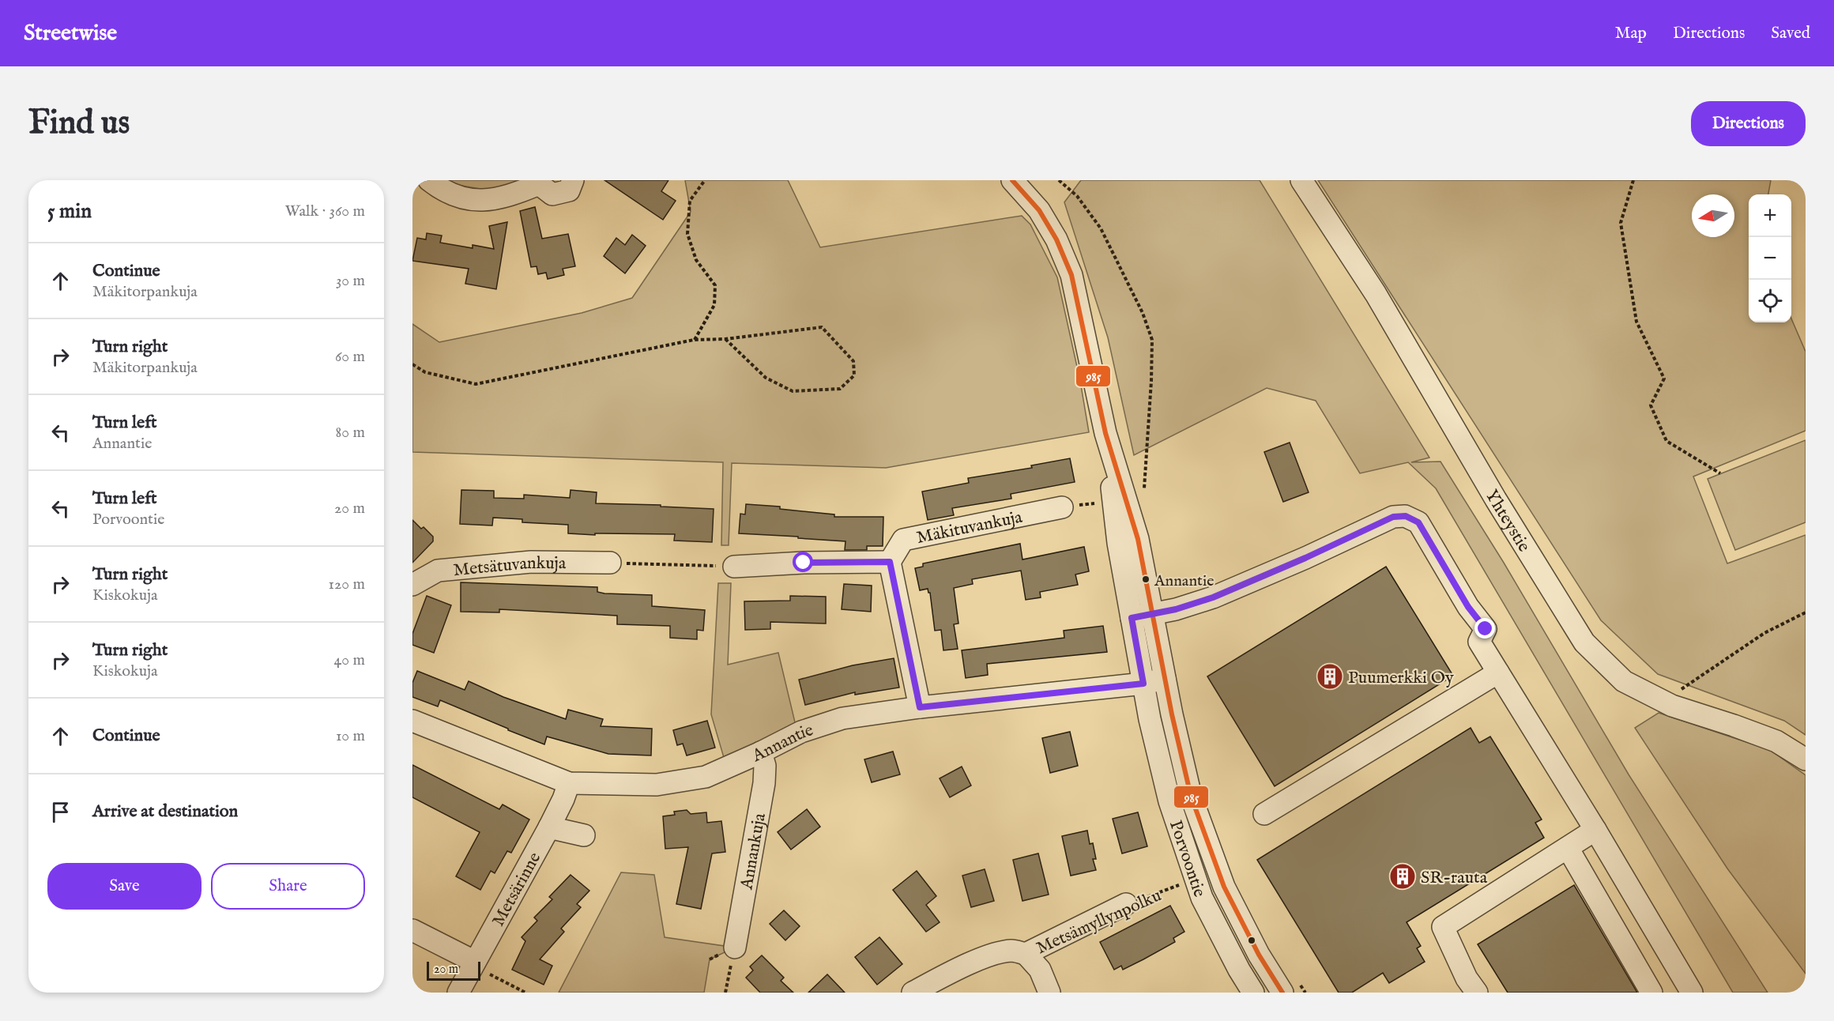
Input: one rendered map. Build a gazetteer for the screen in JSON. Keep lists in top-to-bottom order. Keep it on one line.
{"streets":{"street":["Yhteystie","Mäkituvankuja","Metsätuvankuja","Annantie","Annankuja","Porvoontie","Metsärinne","Metsämyllynpolku"]},"crossings":[["Annantie","Annankuja"],["Annantie","Porvoontie"],["Annantie","Metsärinne"]],"places":{"other":["Annantie"],"building":["Puumerkki Oy","SR-rauta"]},"lines":["transit line 985"],"scale_bar":"20 m","north":"left","page":{"header":"Streetwise","nav":["Map","Directions","Saved"],"buttons":["Directions",["Save","Share"]],"title":"Find us","heading":["5 min","Walk · 360 m"],"map_buttons":["+","−"],"list":[["Continue","Mäkitorpankuja","30 m"],["Turn right","Mäkitorpankuja","60 m"],["Turn left","Annantie","80 m"],["Turn left","Porvoontie","20 m"],["Turn right","Kiskokuja","120 m"],["Turn right","Kiskokuja","40 m"],["Continue","10 m"],"Arrive at destination"],"scale":"20 m"}}
